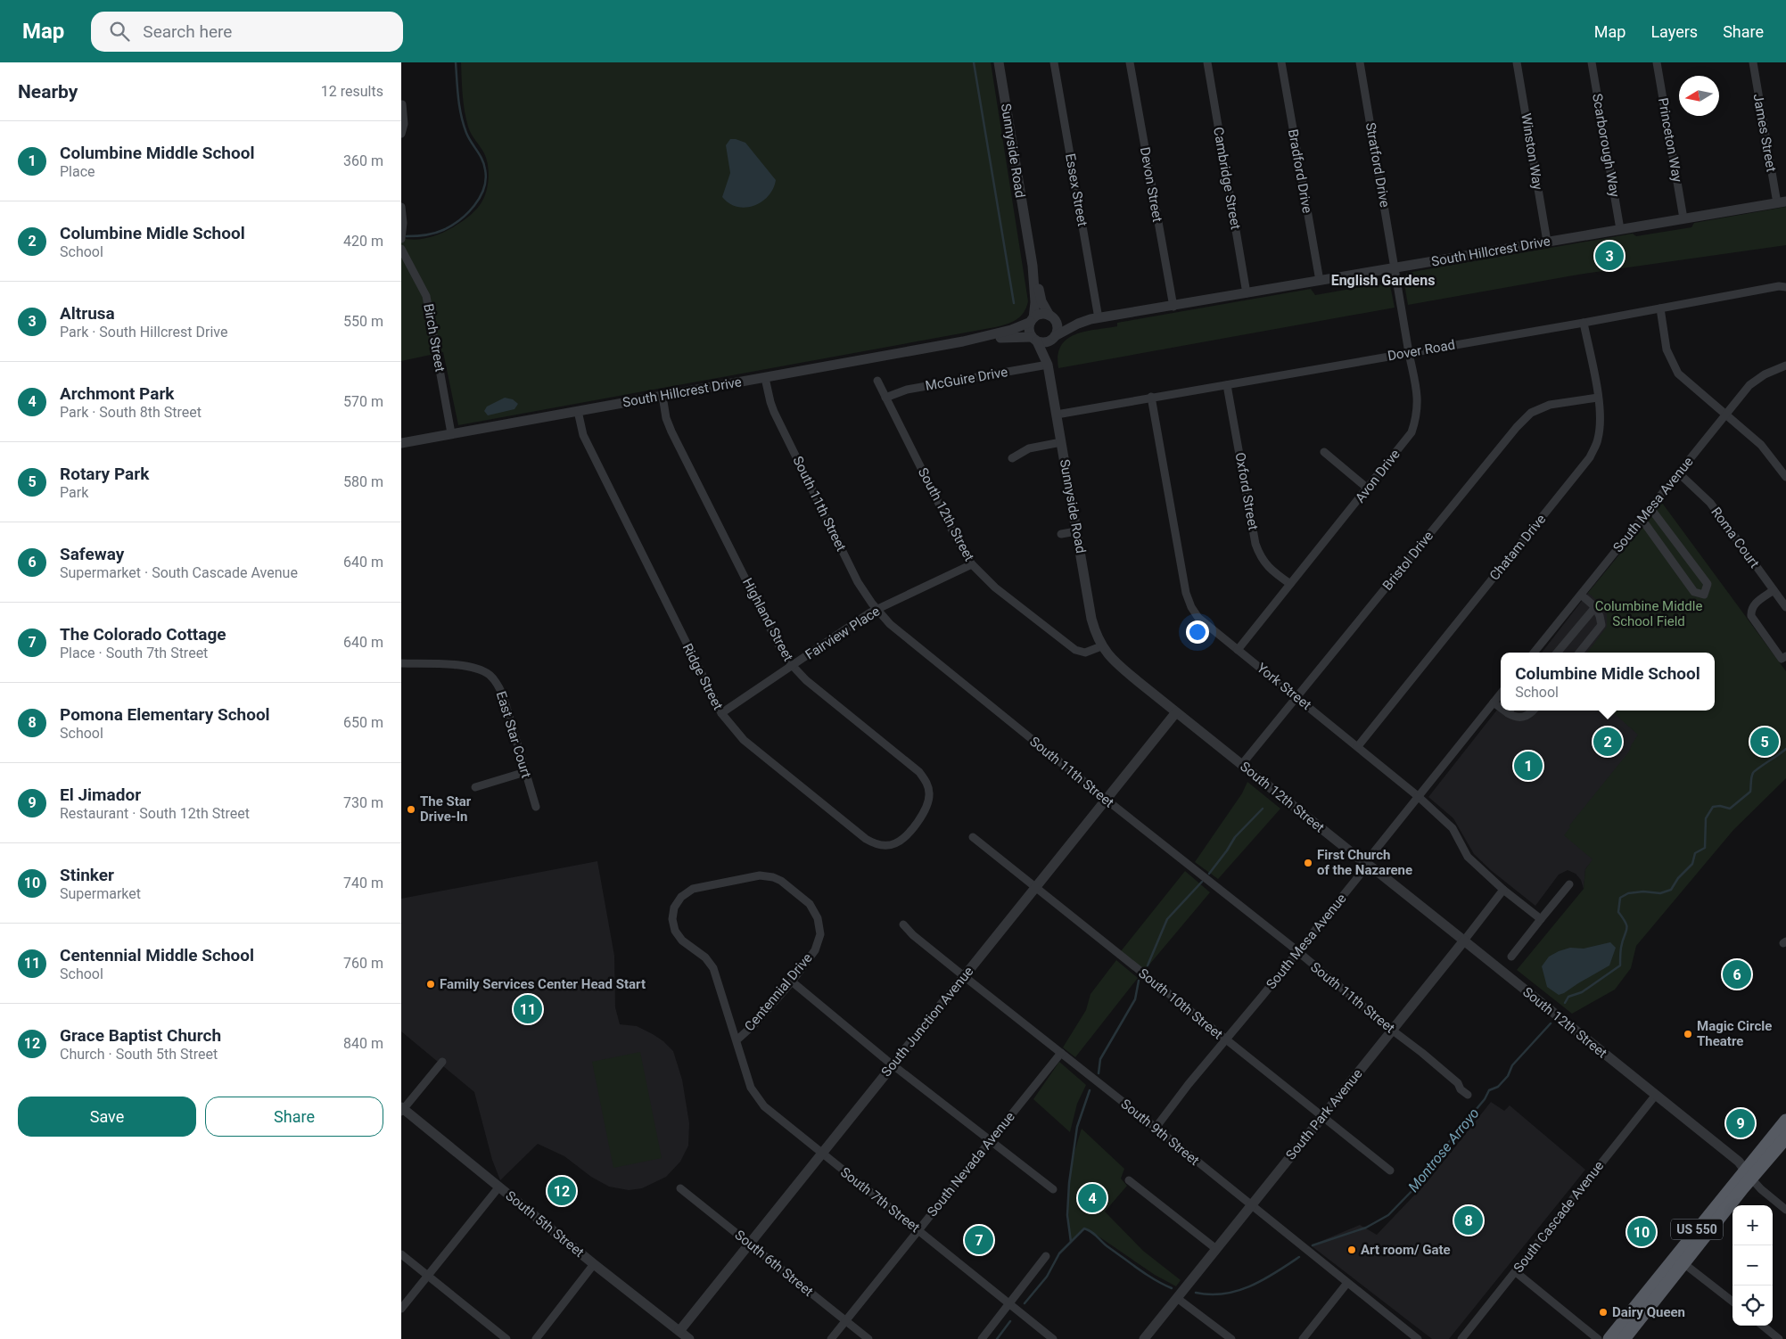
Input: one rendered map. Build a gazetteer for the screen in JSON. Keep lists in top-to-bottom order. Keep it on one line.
{"streets":{"highway":["US 550"],"street":["James Street","Princeton Way","Scarborough Way","Sunnyside Road","Winston Way","Stratford Drive","Bradford Drive","Cambridge Street","Devon Street","Essex Street","South Hillcrest Drive","Birch Street","Dover Road","McGuire Drive","Avon Drive","Oxford Street","South 11th Street","South Mesa Avenue","South 12th Street","Roma Court","Chatam Drive","Bristol Drive","Highland Street","Fairview Place","Ridge Street","York Street","East Star Court","Centennial Drive","South 10th Street","South Junction Avenue","South Park Avenue","South 9th Street","South Nevada Avenue","South 7th Street","South Cascade Avenue","South 5th Street","South 6th Street"]},"crossings":[["James Street","South Hillcrest Drive"],["Princeton Way","South Hillcrest Drive"],["Scarborough Way","South Hillcrest Drive"],["Sunnyside Road","Dover Road"],["Sunnyside Road","McGuire Drive"],["Sunnyside Road","South 12th Street"],["Winston Way","South Hillcrest Drive"],["Stratford Drive","South Hillcrest Drive"],["Stratford Drive","Avon Drive"],["Bradford Drive","South Hillcrest Drive"],["Cambridge Street","South Hillcrest Drive"],["Devon Street","South Hillcrest Drive"],["Essex Street","South Hillcrest Drive"],["South Hillcrest Drive","Birch Street"],["South Hillcrest Drive","Avon Drive"],["South Hillcrest Drive","South 11th Street"],["South Hillcrest Drive","Highland Street"],["South Hillcrest Drive","Ridge Street"],["Dover Road","Avon Drive"],["Dover Road","Oxford Street"],["Dover Road","Chatam Drive"],["Dover Road","York Street"],["McGuire Drive","South 12th Street"],["Avon Drive","Oxford Street"],["Avon Drive","York Street"],["South 11th Street","South Mesa Avenue"],["South 11th Street","Fairview Place"],["South 11th Street","South Junction Avenue"],["South 11th Street","South Park Avenue"],["South Mesa Avenue","South 12th Street"],["South Mesa Avenue","Roma Court"],["South Mesa Avenue","York Street"],["South Mesa Avenue","South 10th Street"],["South Mesa Avenue","South 9th Street"],["South 12th Street","Bristol Drive"],["South 12th Street","Fairview Place"],["South 12th Street","South Junction Avenue"],["South 12th Street","South Park Avenue"],["South 12th Street","South Cascade Avenue"],["South 12th Street","US 550"],["Chatam Drive","Bristol Drive"],["Chatam Drive","York Street"],["Bristol Drive","York Street"],["Highland Street","Fairview Place"],["Highland Street","Ridge Street"],["Fairview Place","Ridge Street"],["York Street","South Park Avenue"],["Centennial Drive","South 7th Street"],["South 10th Street","South Junction Avenue"],["South 10th Street","South Park Avenue"],["South Junction Avenue","South 9th Street"],["South Junction Avenue","South 7th Street"],["South Junction Avenue","South 5th Street"],["South Junction Avenue","South 6th Street"],["South Park Avenue","South 9th Street"],["South 9th Street","South Nevada Avenue"],["South Nevada Avenue","South 7th Street"],["South Nevada Avenue","South 6th Street"]],"districts":["English Gardens"],"water":["Montrose Arroyo"],"parks":["Columbine Middle School Field"],"places":["The Star Drive-In","First Church of the Nazarene","Family Services Center Head Start","Magic Circle Theatre","Art room/ Gate","Dairy Queen"],"north":"left","page":{"header":"Map","search":"Search here","nav":["Map","Layers","Share"],"heading":["Nearby","12 results"],"list":[{"mark":"1","name":"Columbine Middle School","note":"Place","value":"360 m"},{"mark":"2","name":"Columbine Midle School","note":"School","value":"420 m"},{"mark":"3","name":"Altrusa","note":"Park · South Hillcrest Drive","value":"550 m"},{"mark":"4","name":"Archmont Park","note":"Park · South 8th Street","value":"570 m"},{"mark":"5","name":"Rotary Park","note":"Park","value":"580 m"},{"mark":"6","name":"Safeway","note":"Supermarket · South Cascade Avenue","value":"640 m"},{"mark":"7","name":"The Colorado Cottage","note":"Place · South 7th Street","value":"640 m"},{"mark":"8","name":"Pomona Elementary School","note":"School","value":"650 m"},{"mark":"9","name":"El Jimador","note":"Restaurant · South 12th Street","value":"730 m"},{"mark":"10","name":"Stinker","note":"Supermarket","value":"740 m"},{"mark":"11","name":"Centennial Middle School","note":"School","value":"760 m"},{"mark":"12","name":"Grace Baptist Church","note":"Church · South 5th Street","value":"840 m"}],"pins":["3","2","5","1","6","11","9","12","4","8","10","7"],"popup":["Columbine Midle School","School"],"buttons":["Save","Share"],"map_buttons":["+","−"]}}
